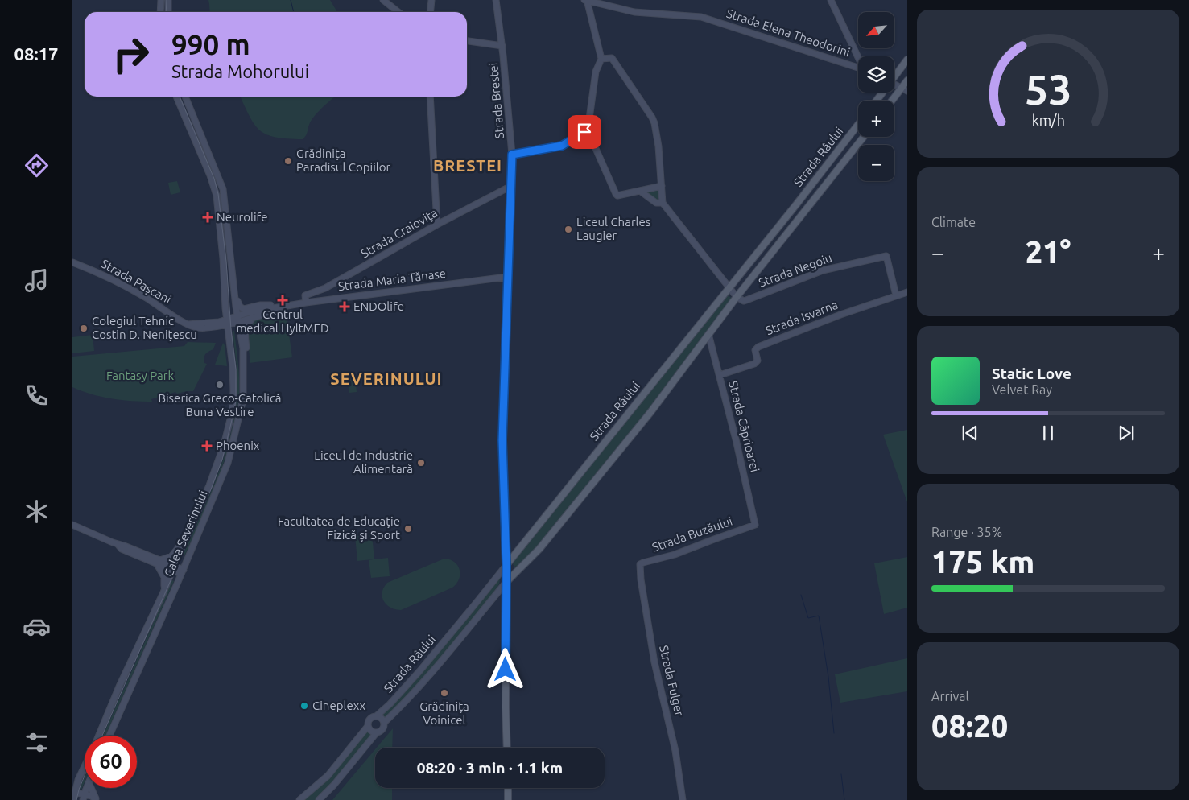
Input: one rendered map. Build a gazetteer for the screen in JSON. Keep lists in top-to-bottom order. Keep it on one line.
{"streets":{"main road":["Strada Elena Theodorini","Strada Brestei","Strada Râului","Strada Craiovița","Strada Negoiu","Strada Maria Tănase","Strada Pașcani","Strada Isvarna","Strada Căprioarei","Calea Severinului","Strada Buzăului","Strada Fulger"]},"crossings":[["Strada Brestei","Strada Râului"],["Strada Brestei","Strada Craiovița"],["Strada Brestei","Strada Maria Tănase"],["Strada Râului","Strada Negoiu"],["Strada Râului","Strada Căprioarei"],["Strada Craiovița","Strada Maria Tănase"],["Strada Negoiu","Strada Isvarna"],["Strada Maria Tănase","Strada Pașcani"],["Strada Maria Tănase","Calea Severinului"],["Strada Pașcani","Calea Severinului"],["Strada Isvarna","Strada Căprioarei"],["Strada Căprioarei","Strada Buzăului"],["Strada Buzăului","Strada Fulger"]],"districts":["BRESTEI","SEVERINULUI"],"parks":["Fantasy Park"],"places":{"other":["Grădinița Paradisul Copiilor","Liceul Charles Laugier","Colegiul Tehnic Costin D. Nenițescu","Biserica Greco-Catolică Buna Vestire","Liceul de Industrie Alimentară","Facultatea de Educație Fizică și Sport","Grădinița Voinicel","Cineplexx"],"health":["Neurolife","Centrul medical HyltMED","ENDOlife","Phoenix"]},"north":"bottom left","page":{"tabs":"08:17","map_buttons":["+","−"],"turn":["990 m","Strada Mohorului"],"tile":["Climate",["Range · 35%","175 km"],["Arrival","08:20"]],"heat":["−","21°","+"],"song":["Static Love","Velvet Ray"],"limit":"60","trip":"08:20 · 3 min · 1.1 km","gauge":["53","km/h"]}}
